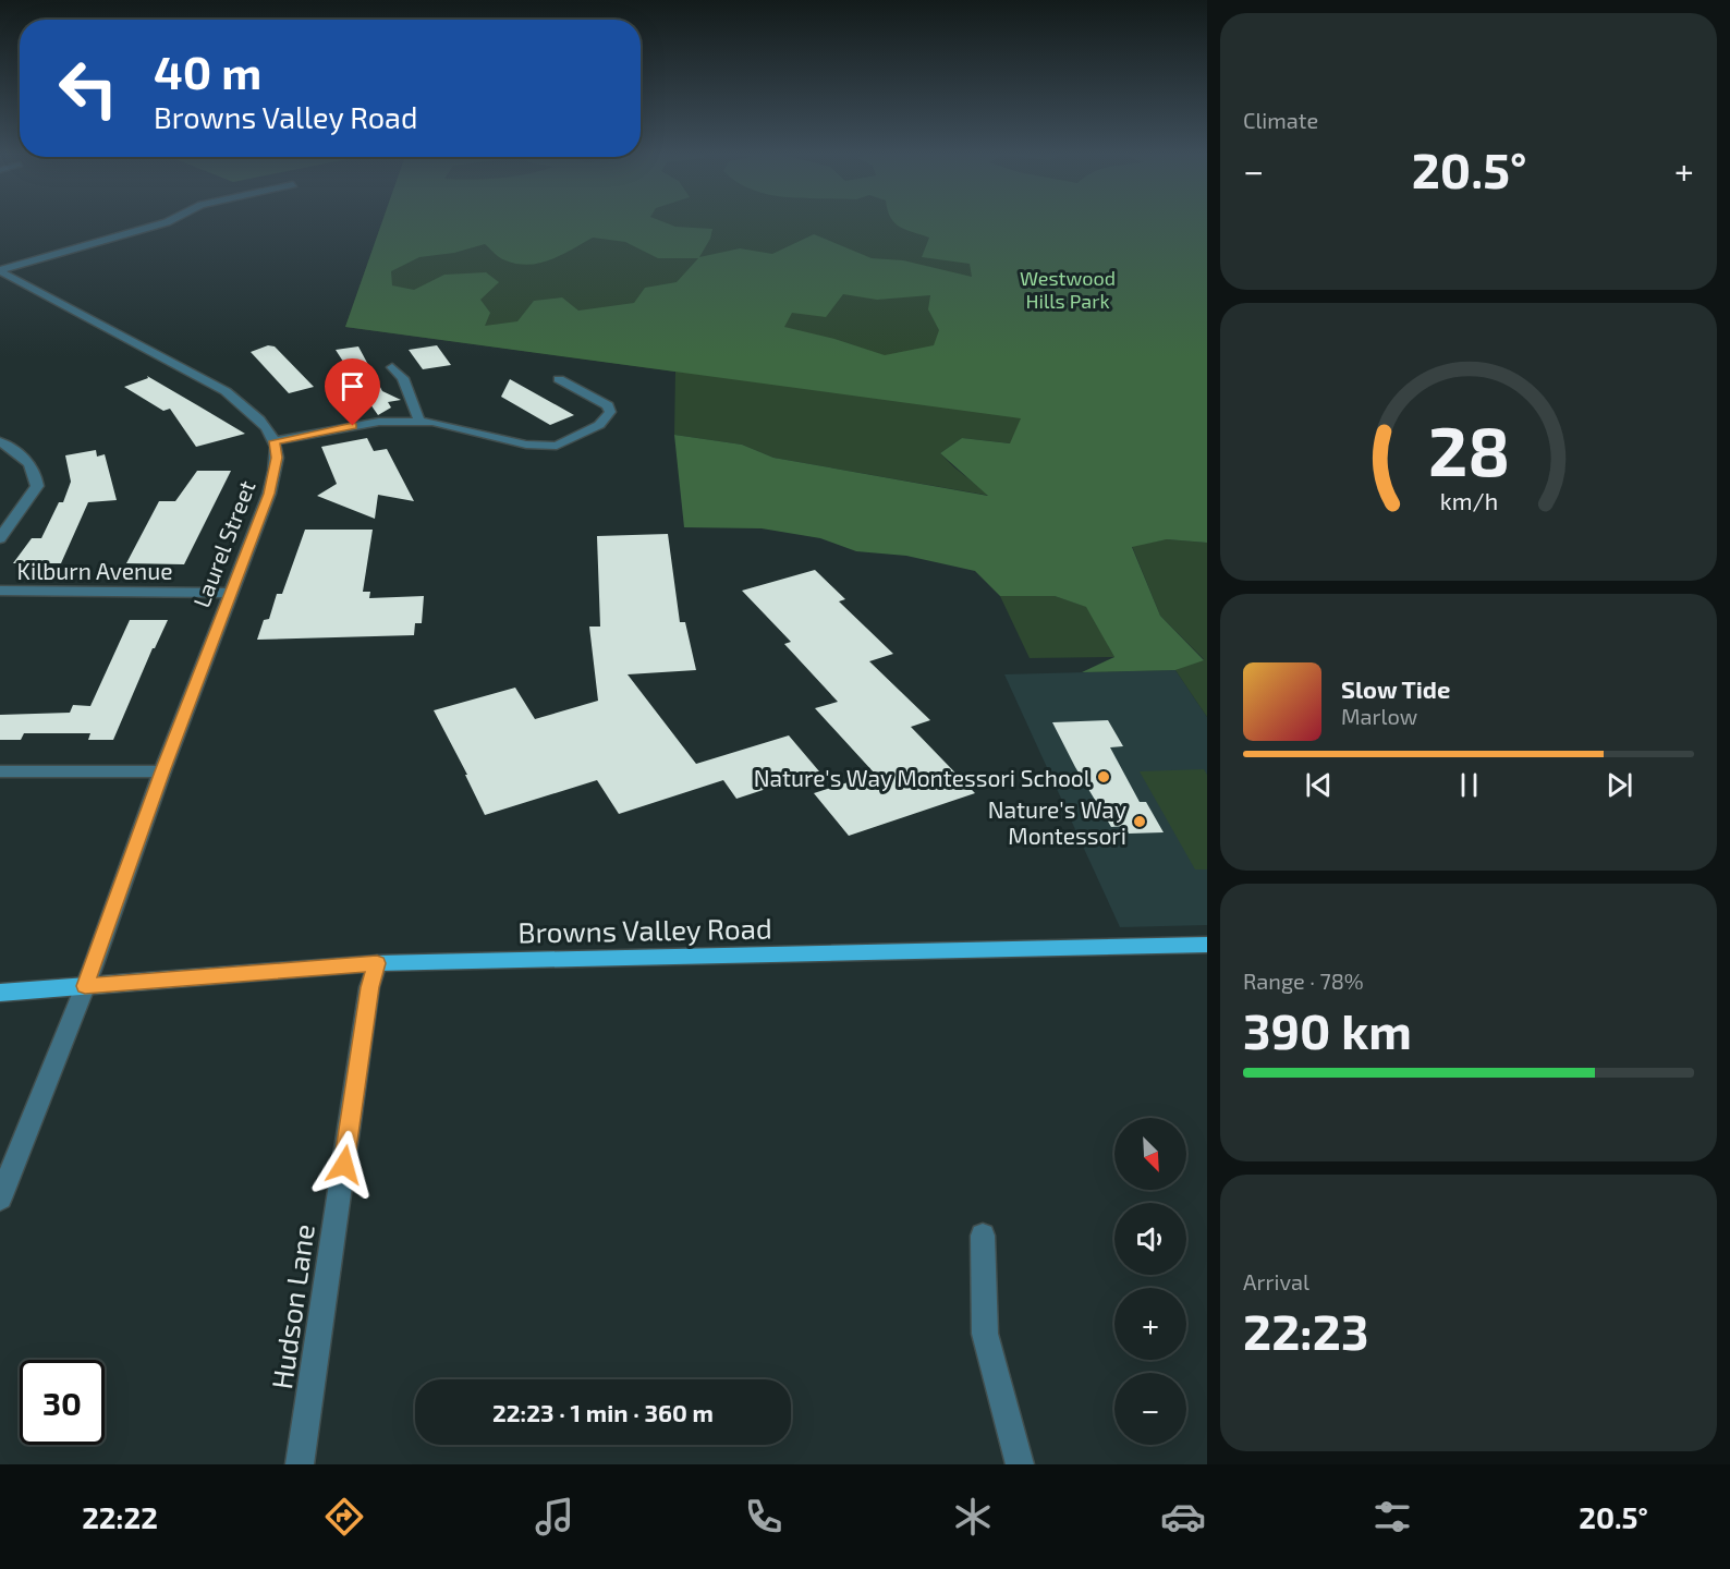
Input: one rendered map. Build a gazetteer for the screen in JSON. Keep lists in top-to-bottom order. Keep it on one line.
{"streets":{"main road":["Browns Valley Road"],"street":["Laurel Street","Kilburn Avenue","Hudson Lane"]},"crossings":[["Laurel Street","Kilburn Avenue"],["Laurel Street","Browns Valley Road"],["Browns Valley Road","Hudson Lane"]],"parks":["Westwood Hills Park"],"places":["Nature's Way Montessori School","Nature's Way Montessori"],"north":"bottom right","page":{"tile":["Climate",["Range · 78%","390 km"],["Arrival","22:23"]],"turn":["40 m","Browns Valley Road"],"heat":["−","20.5°","+"],"song":["Slow Tide","Marlow"],"map_buttons":["+","−"],"limit":"30","trip":"22:23 · 1 min · 360 m","tabs":["22:22","20.5°"],"gauge":["28","km/h"]}}
